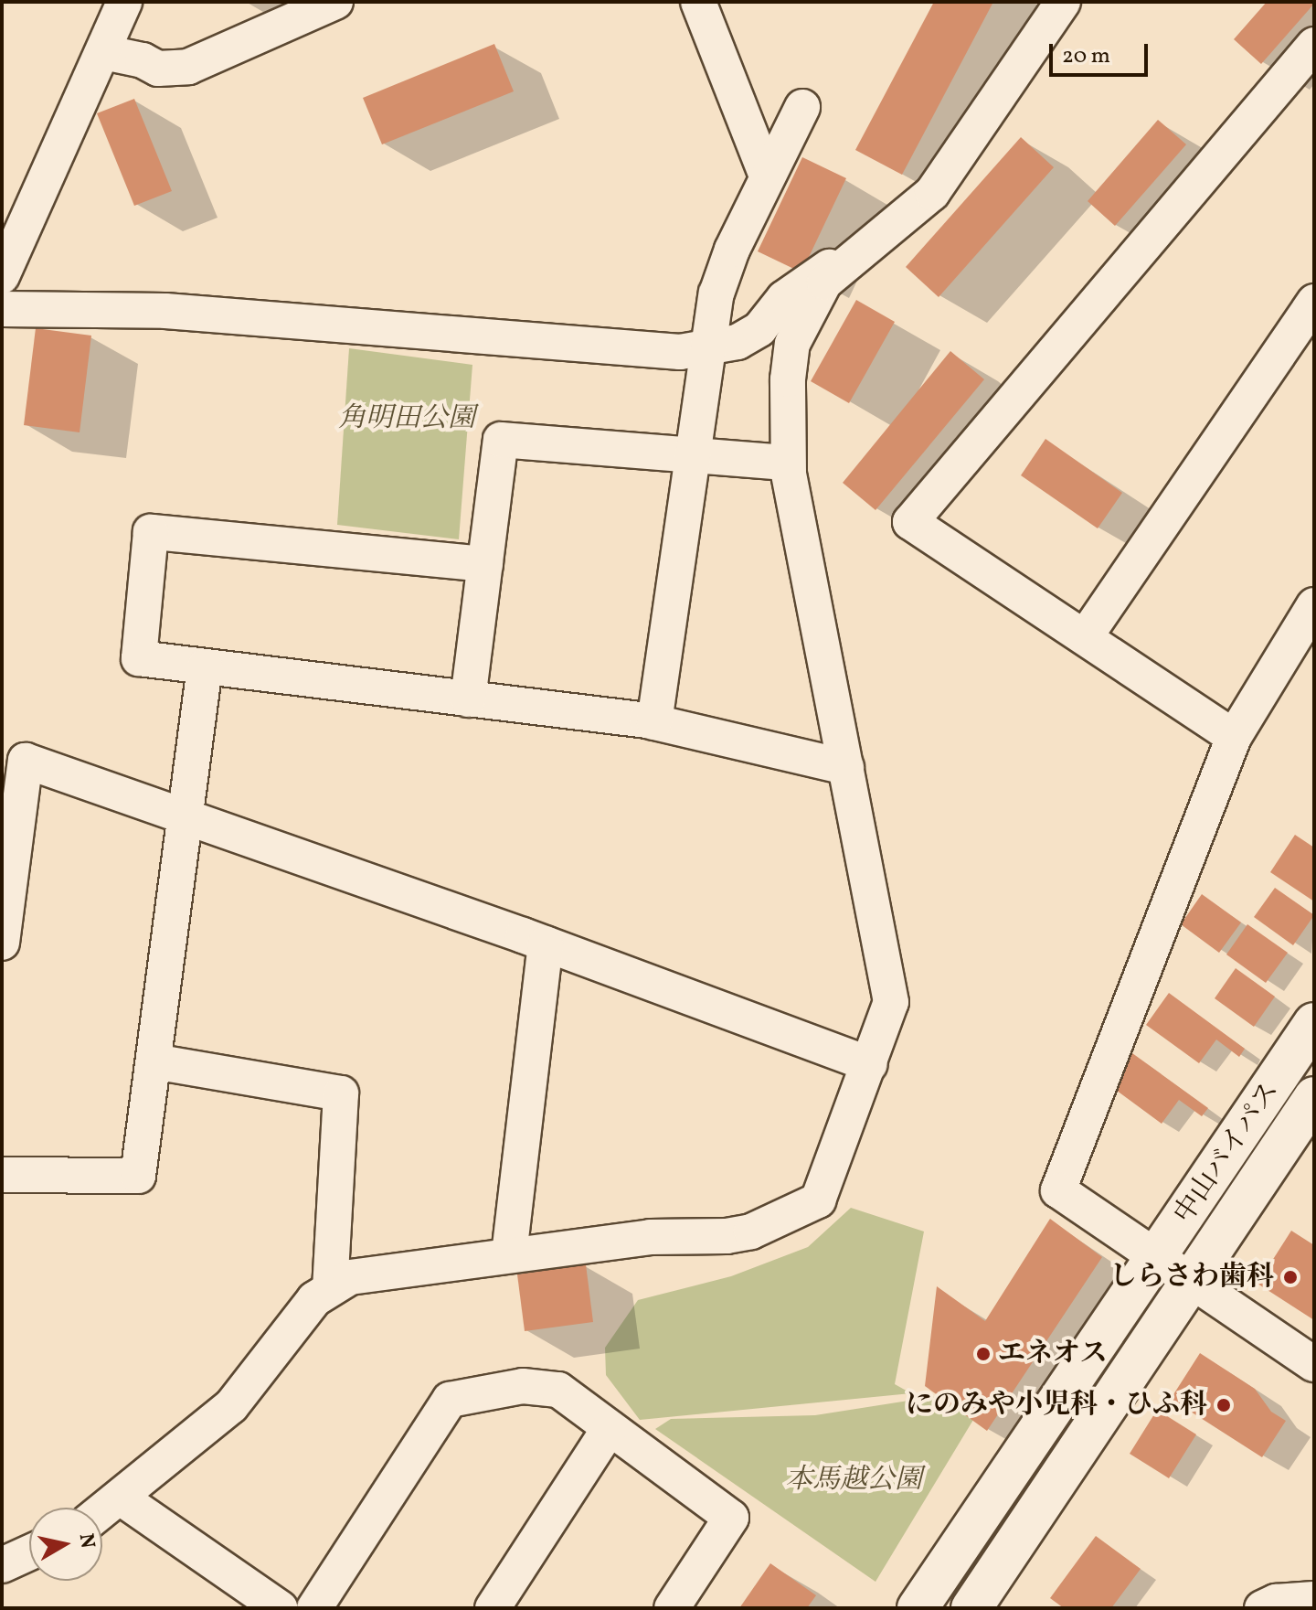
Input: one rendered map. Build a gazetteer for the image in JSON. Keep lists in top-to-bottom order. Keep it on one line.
{"streets":{"street":["中山バイパス"]},"parks":["角明田公園","本馬越公園"],"places":["しらさわ歯科","エネオス","にのみや小児科・ひふ科"],"scale_bar":"20 m","north":"right"}
